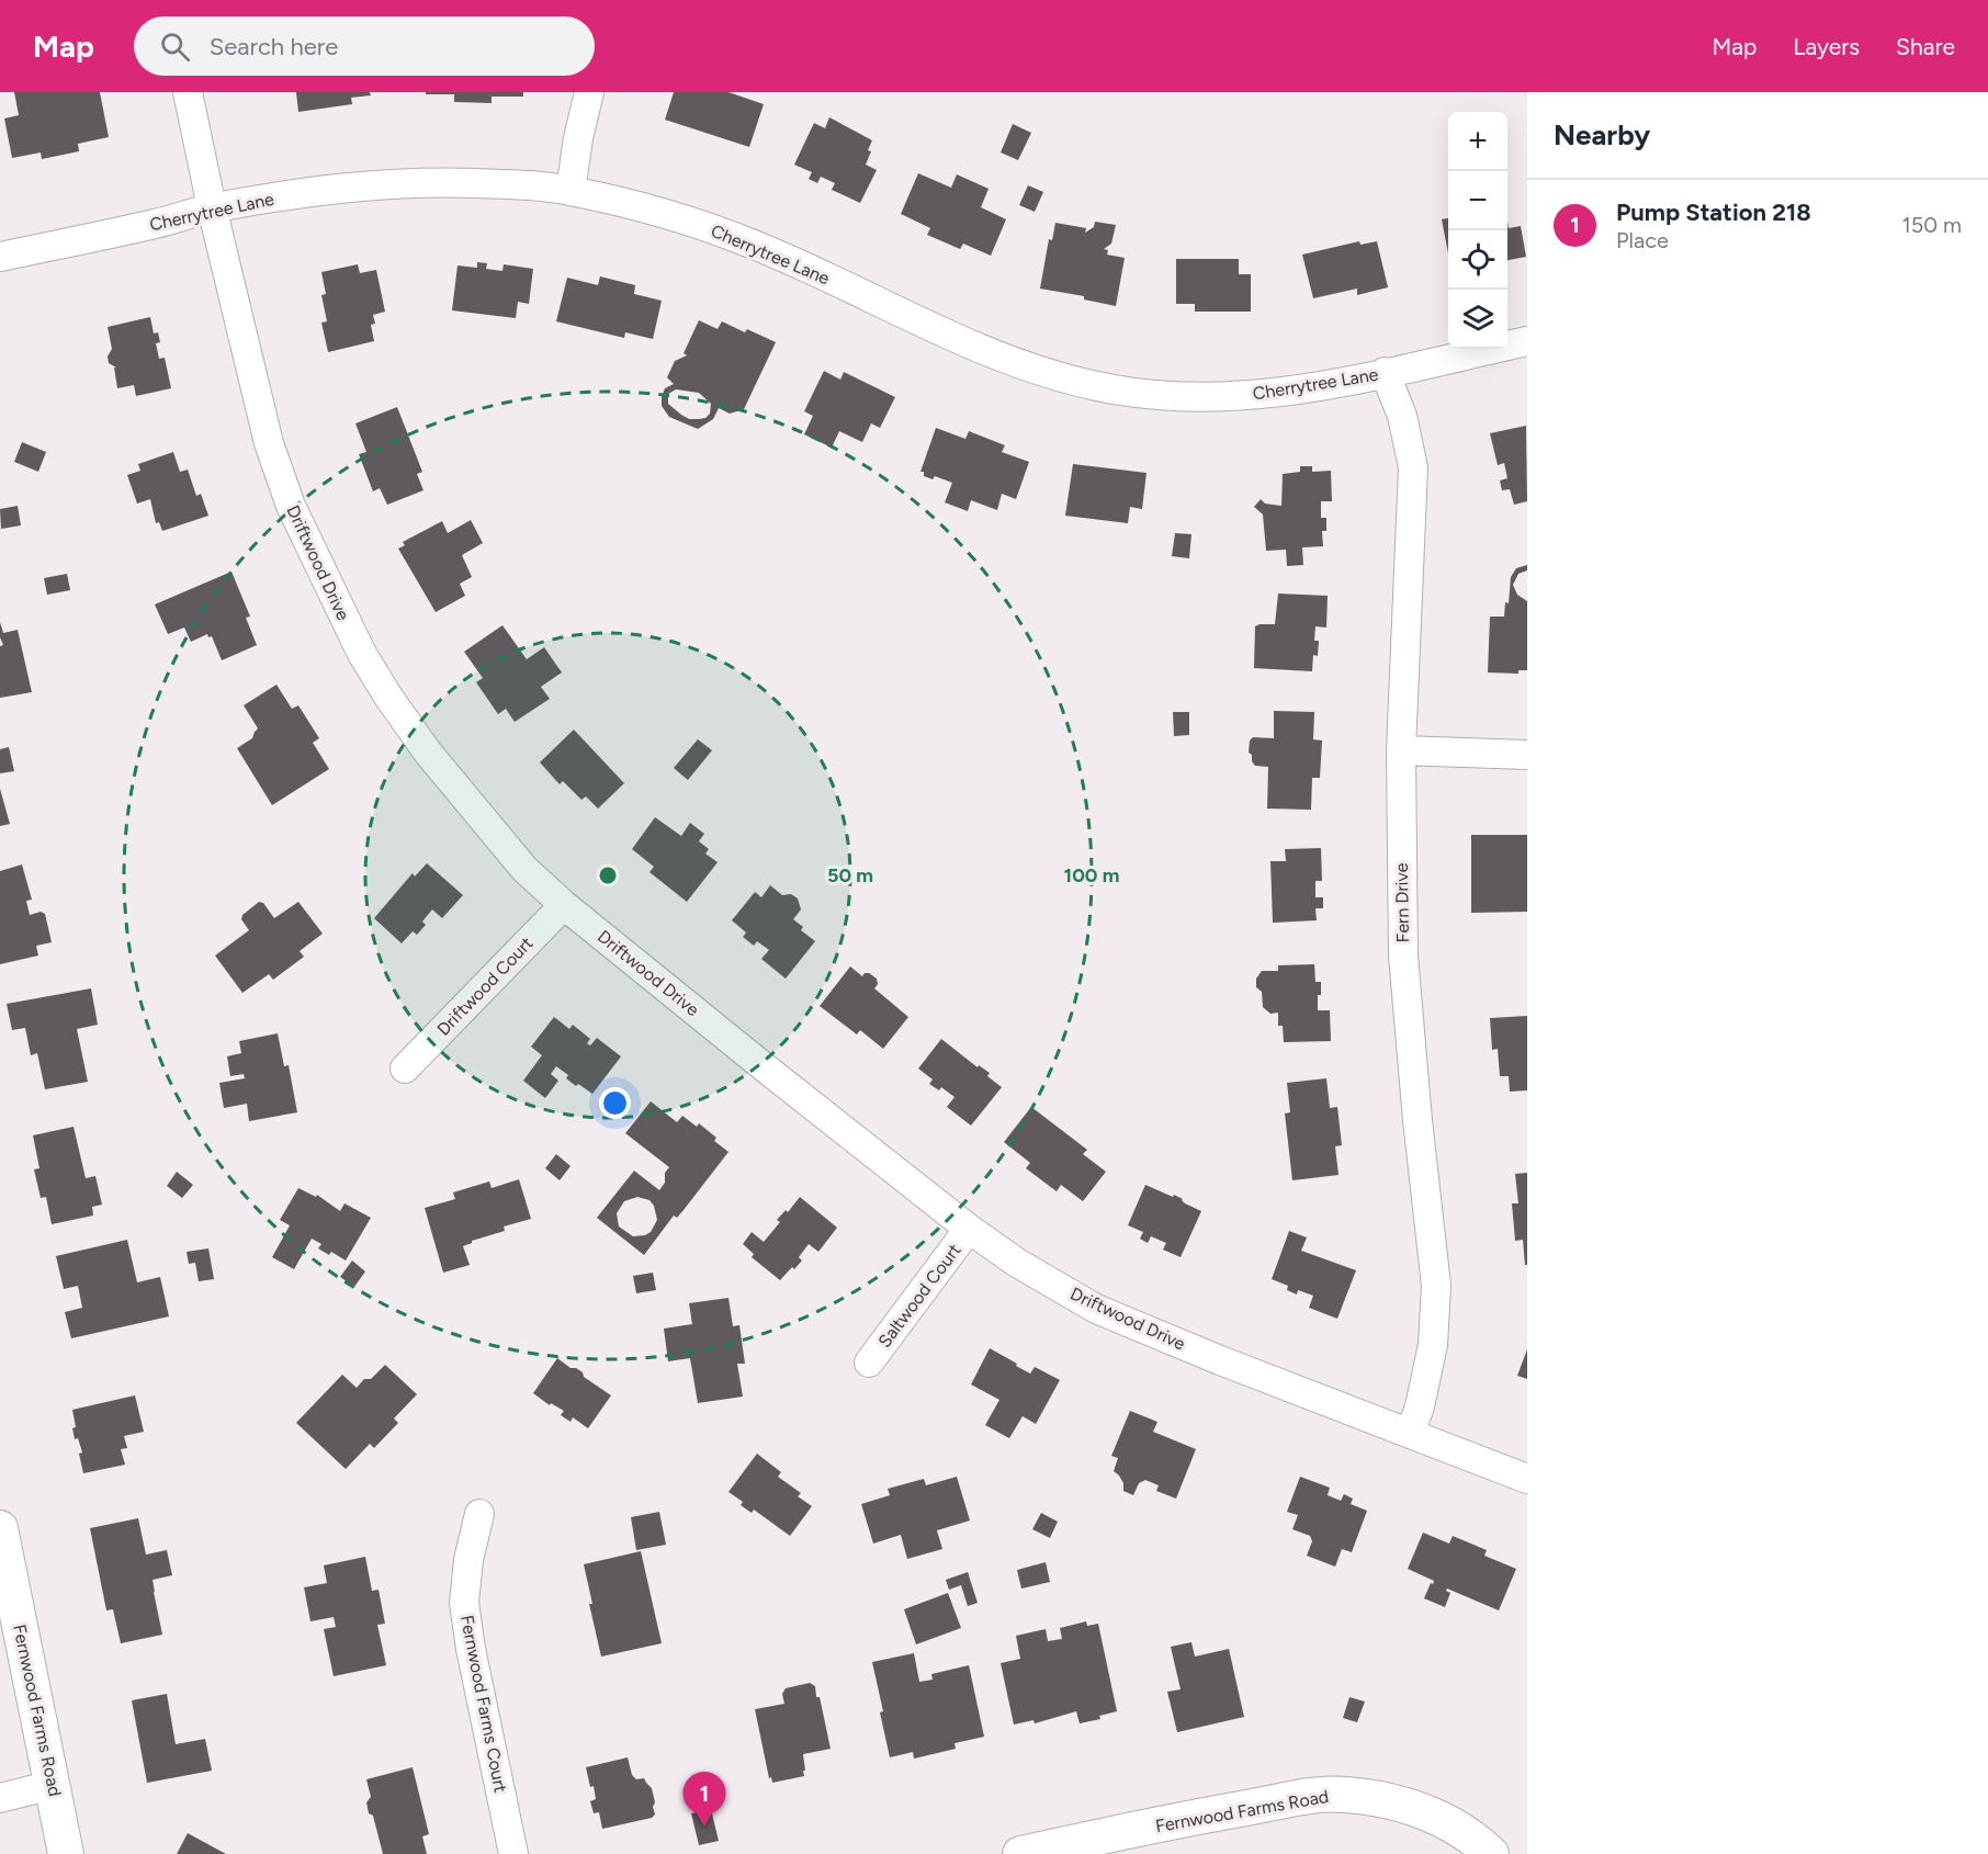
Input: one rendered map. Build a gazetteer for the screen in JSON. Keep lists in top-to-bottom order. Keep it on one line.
{"streets":{"street":["Cherrytree Lane","Driftwood Drive","Fern Drive","Driftwood Court","Saltwood Court","Fernwood Farms Court","Fernwood Farms Road"]},"crossings":[["Cherrytree Lane","Driftwood Drive"],["Cherrytree Lane","Fern Drive"],["Driftwood Drive","Fern Drive"],["Driftwood Drive","Driftwood Court"],["Driftwood Drive","Saltwood Court"]],"page":{"header":"Map","search":"Search here","nav":["Map","Layers","Share"],"heading":"Nearby","map_buttons":["+","−"],"list":[{"mark":"1","name":"Pump Station 218","note":"Place","value":"150 m"}],"pins":"1"},"rings":["50 m","100 m"]}
